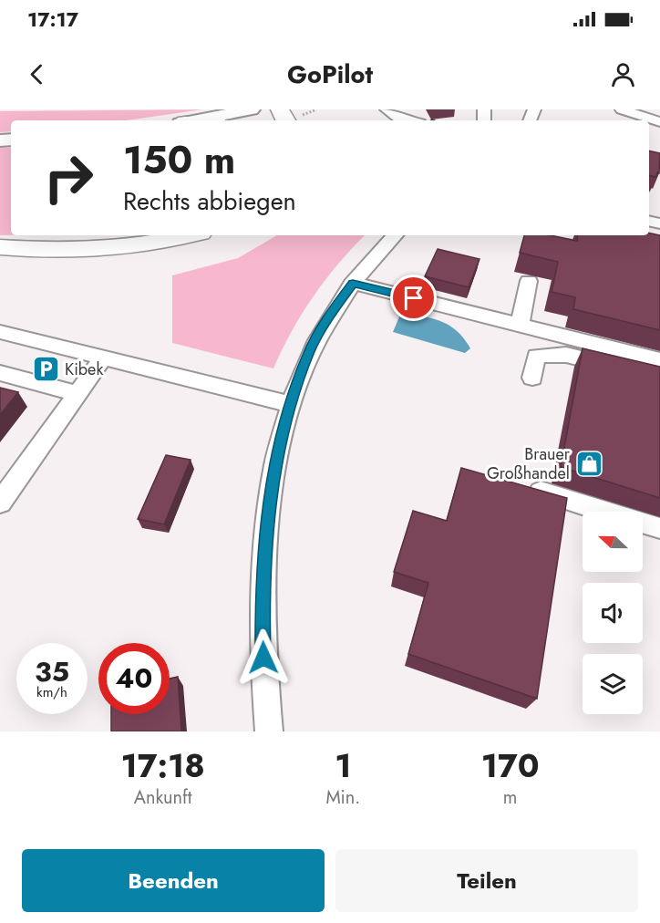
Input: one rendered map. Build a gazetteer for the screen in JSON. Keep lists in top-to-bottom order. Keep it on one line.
{"places":{"parking":["Kibek"],"shop":["Brauer Großhandel"]},"north":"left","page":{"status":"17:17","header":"GoPilot","turn":["150 m","Rechts abbiegen"],"speed":"35 km/h","limit":"40","eta":["17:18","Ankunft","1","Min.","170","m"],"buttons":["Beenden","Teilen"]}}
